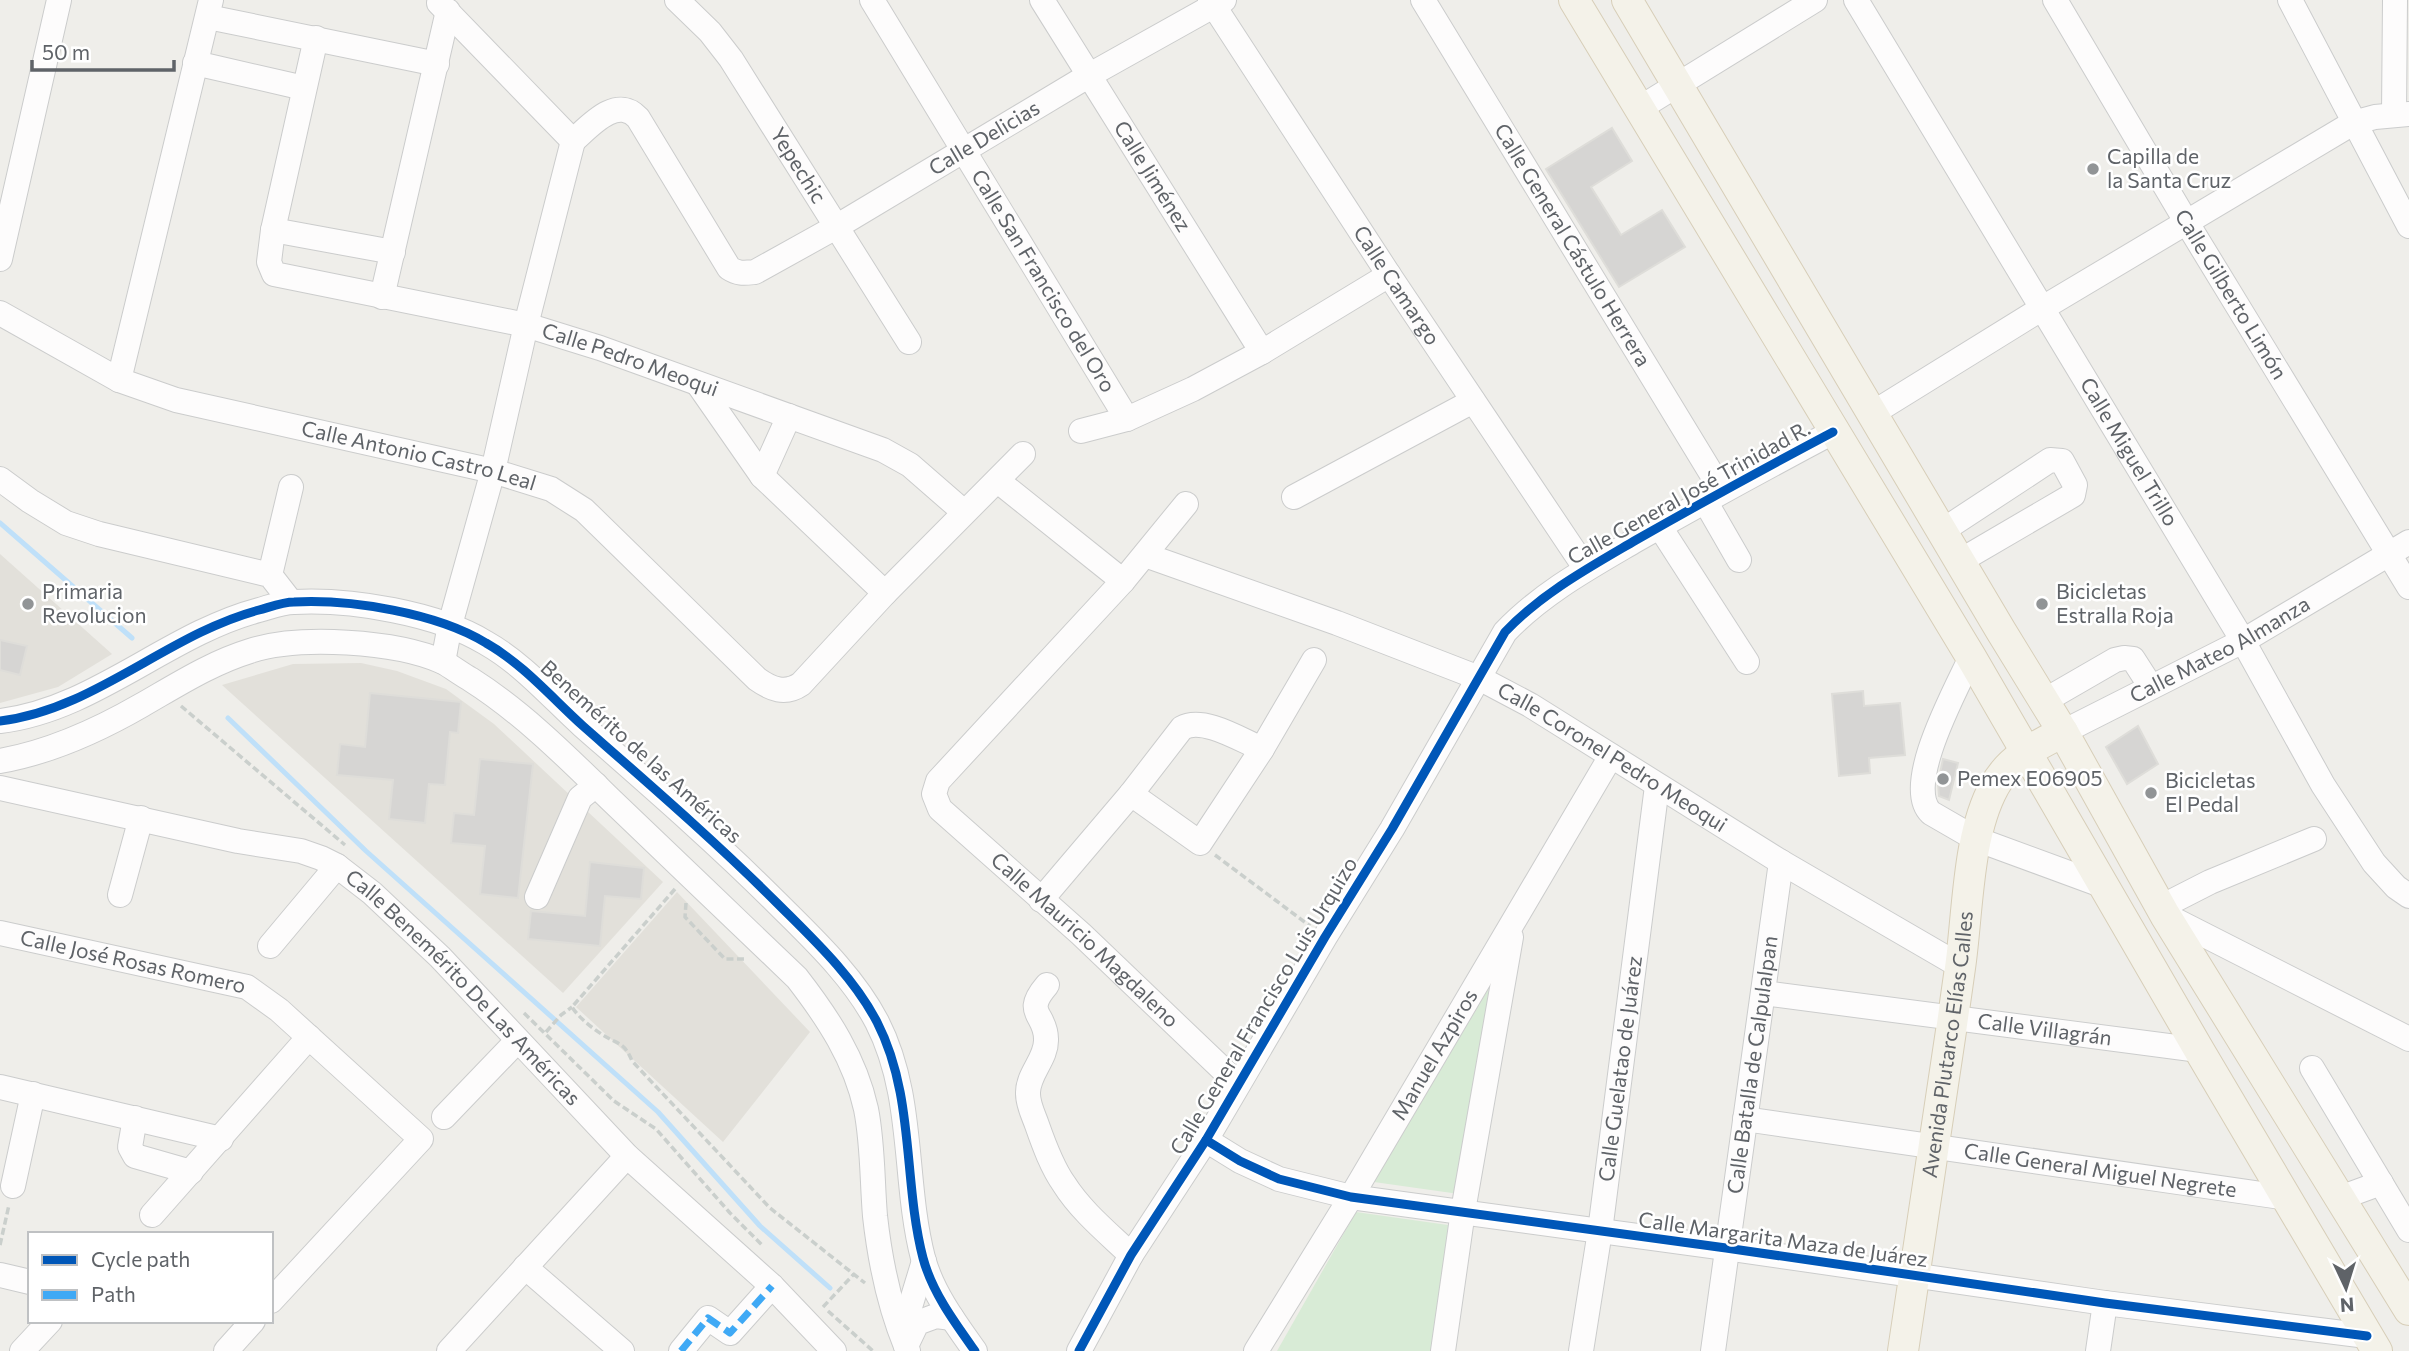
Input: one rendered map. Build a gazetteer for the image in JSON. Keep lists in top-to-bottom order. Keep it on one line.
{"streets":{"main road":["Calle Mateo Almanza","Avenida Plutarco Elías Calles"],"street":["Calle Delicias","Yepechic","Calle Jiménez","Calle General Cástulo Herrera","Calle San Francisco del Oro","Calle Camargo","Calle Gilberto Limón","Calle Pedro Meoqui","Calle Miguel Trillo","Calle Antonio Castro Leal","Calle General José Trinidad R.","Benemérito de las Américas","Calle Coronel Pedro Meoqui","Calle Mauricio Magdaleno","Calle José Rosas Romero","Calle Benemérito De Las Américas","Calle General Francisco Luis Urquizo","Calle Villagrán","Manuel Azpiros","Calle Batalla de Calpulalpan","Calle Guelatao de Juárez","Calle General Miguel Negrete","Calle Margarita Maza de Juárez"]},"crossings":[["Calle Delicias","Yepechic"],["Calle Delicias","Calle Jiménez"],["Calle Delicias","Calle San Francisco del Oro"],["Calle Delicias","Calle Camargo"],["Calle General Cástulo Herrera","Calle General José Trinidad R."],["Calle Camargo","Calle General José Trinidad R."],["Calle Gilberto Limón","Calle Mateo Almanza"],["Calle Miguel Trillo","Calle Mateo Almanza"],["Calle General José Trinidad R.","Calle Coronel Pedro Meoqui"],["Calle General José Trinidad R.","Calle General Francisco Luis Urquizo"],["Calle Mateo Almanza","Avenida Plutarco Elías Calles"],["Calle Coronel Pedro Meoqui","Calle General Francisco Luis Urquizo"],["Calle Coronel Pedro Meoqui","Avenida Plutarco Elías Calles"],["Calle Coronel Pedro Meoqui","Manuel Azpiros"],["Calle Coronel Pedro Meoqui","Calle Batalla de Calpulalpan"],["Calle Coronel Pedro Meoqui","Calle Guelatao de Juárez"],["Calle Mauricio Magdaleno","Calle General Francisco Luis Urquizo"],["Calle General Francisco Luis Urquizo","Calle Margarita Maza de Juárez"],["Calle Villagrán","Avenida Plutarco Elías Calles"],["Calle Villagrán","Calle Batalla de Calpulalpan"],["Avenida Plutarco Elías Calles","Calle General Miguel Negrete"],["Avenida Plutarco Elías Calles","Calle Margarita Maza de Juárez"],["Manuel Azpiros","Calle Margarita Maza de Juárez"],["Calle Batalla de Calpulalpan","Calle General Miguel Negrete"],["Calle Batalla de Calpulalpan","Calle Margarita Maza de Juárez"],["Calle Guelatao de Juárez","Calle Margarita Maza de Juárez"]],"places":["Capilla de la Santa Cruz","Primaria Revolucion","Bicicletas Estralla Roja","Pemex E06905","Bicicletas El Pedal"],"legend":["Cycle path","Path"],"scale_bar":"50 m","north":"bottom"}
